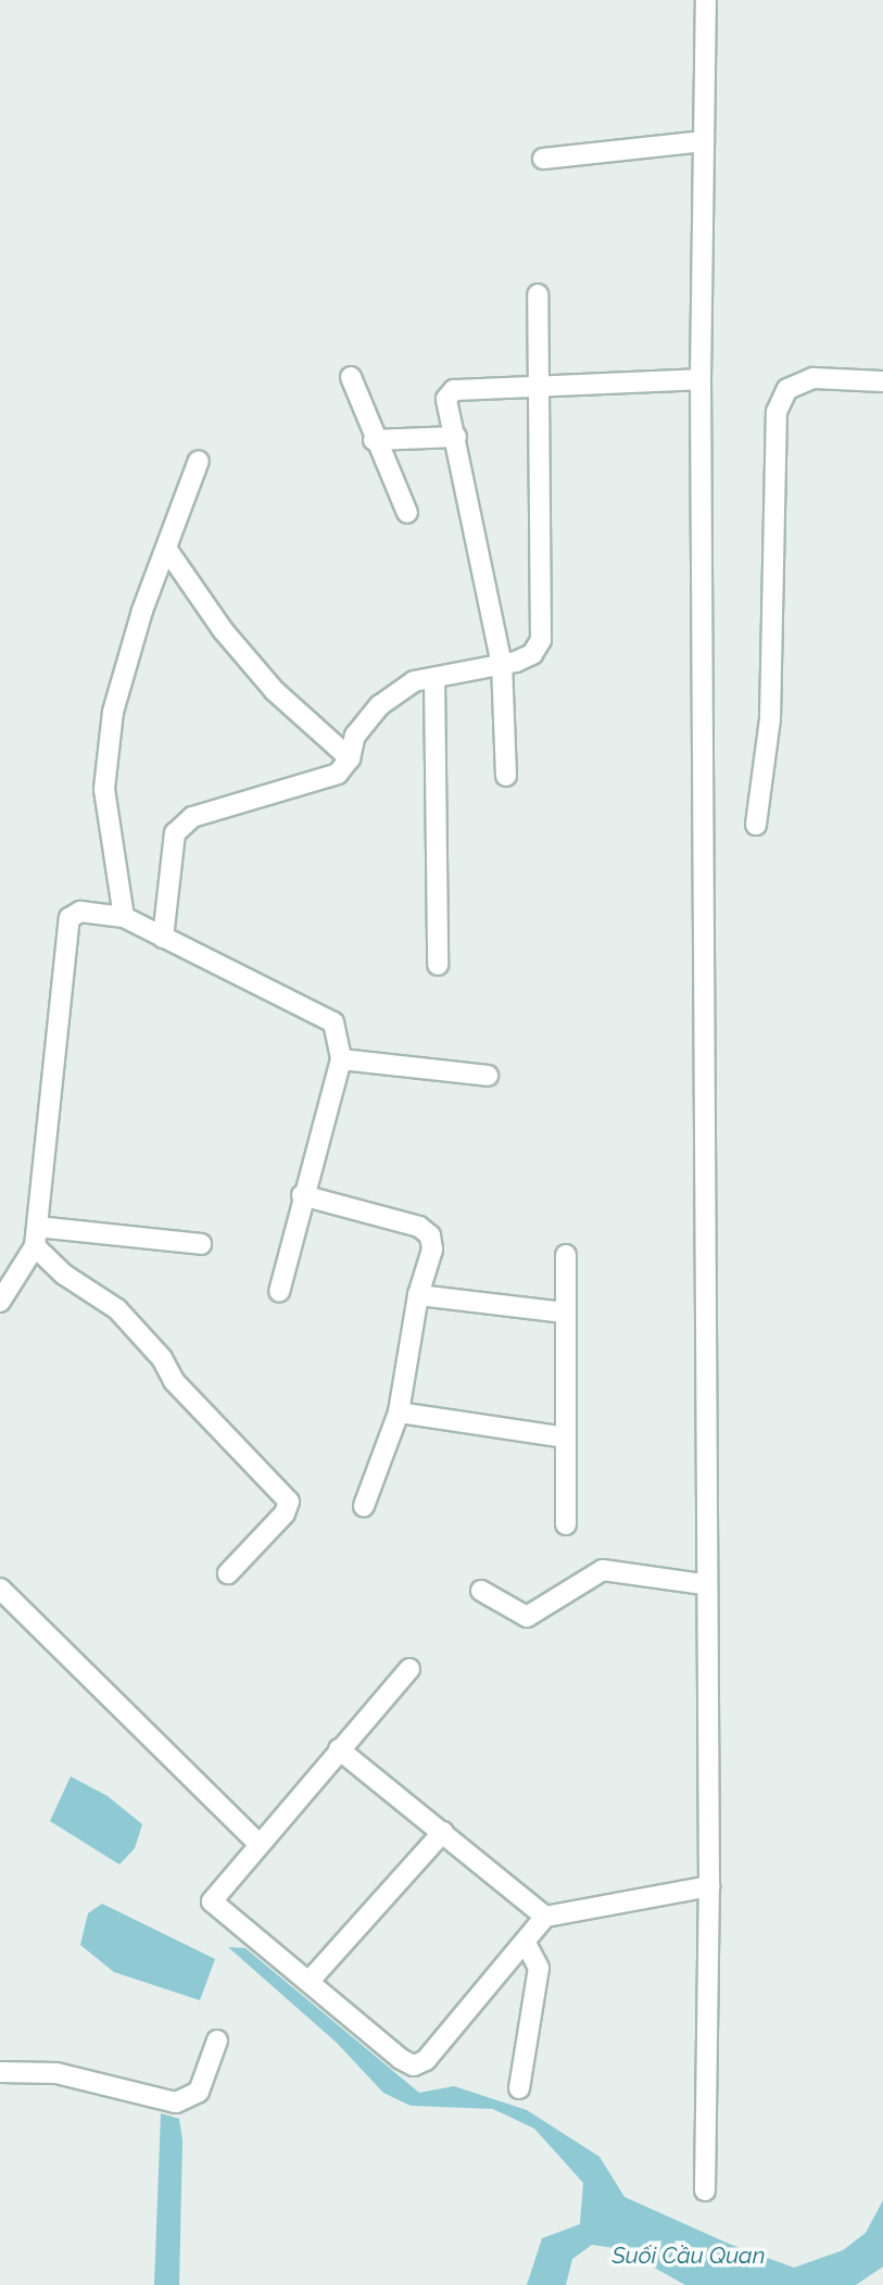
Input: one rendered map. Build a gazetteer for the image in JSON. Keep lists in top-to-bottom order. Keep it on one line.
{"water":["Suối Cầu Quan"]}
